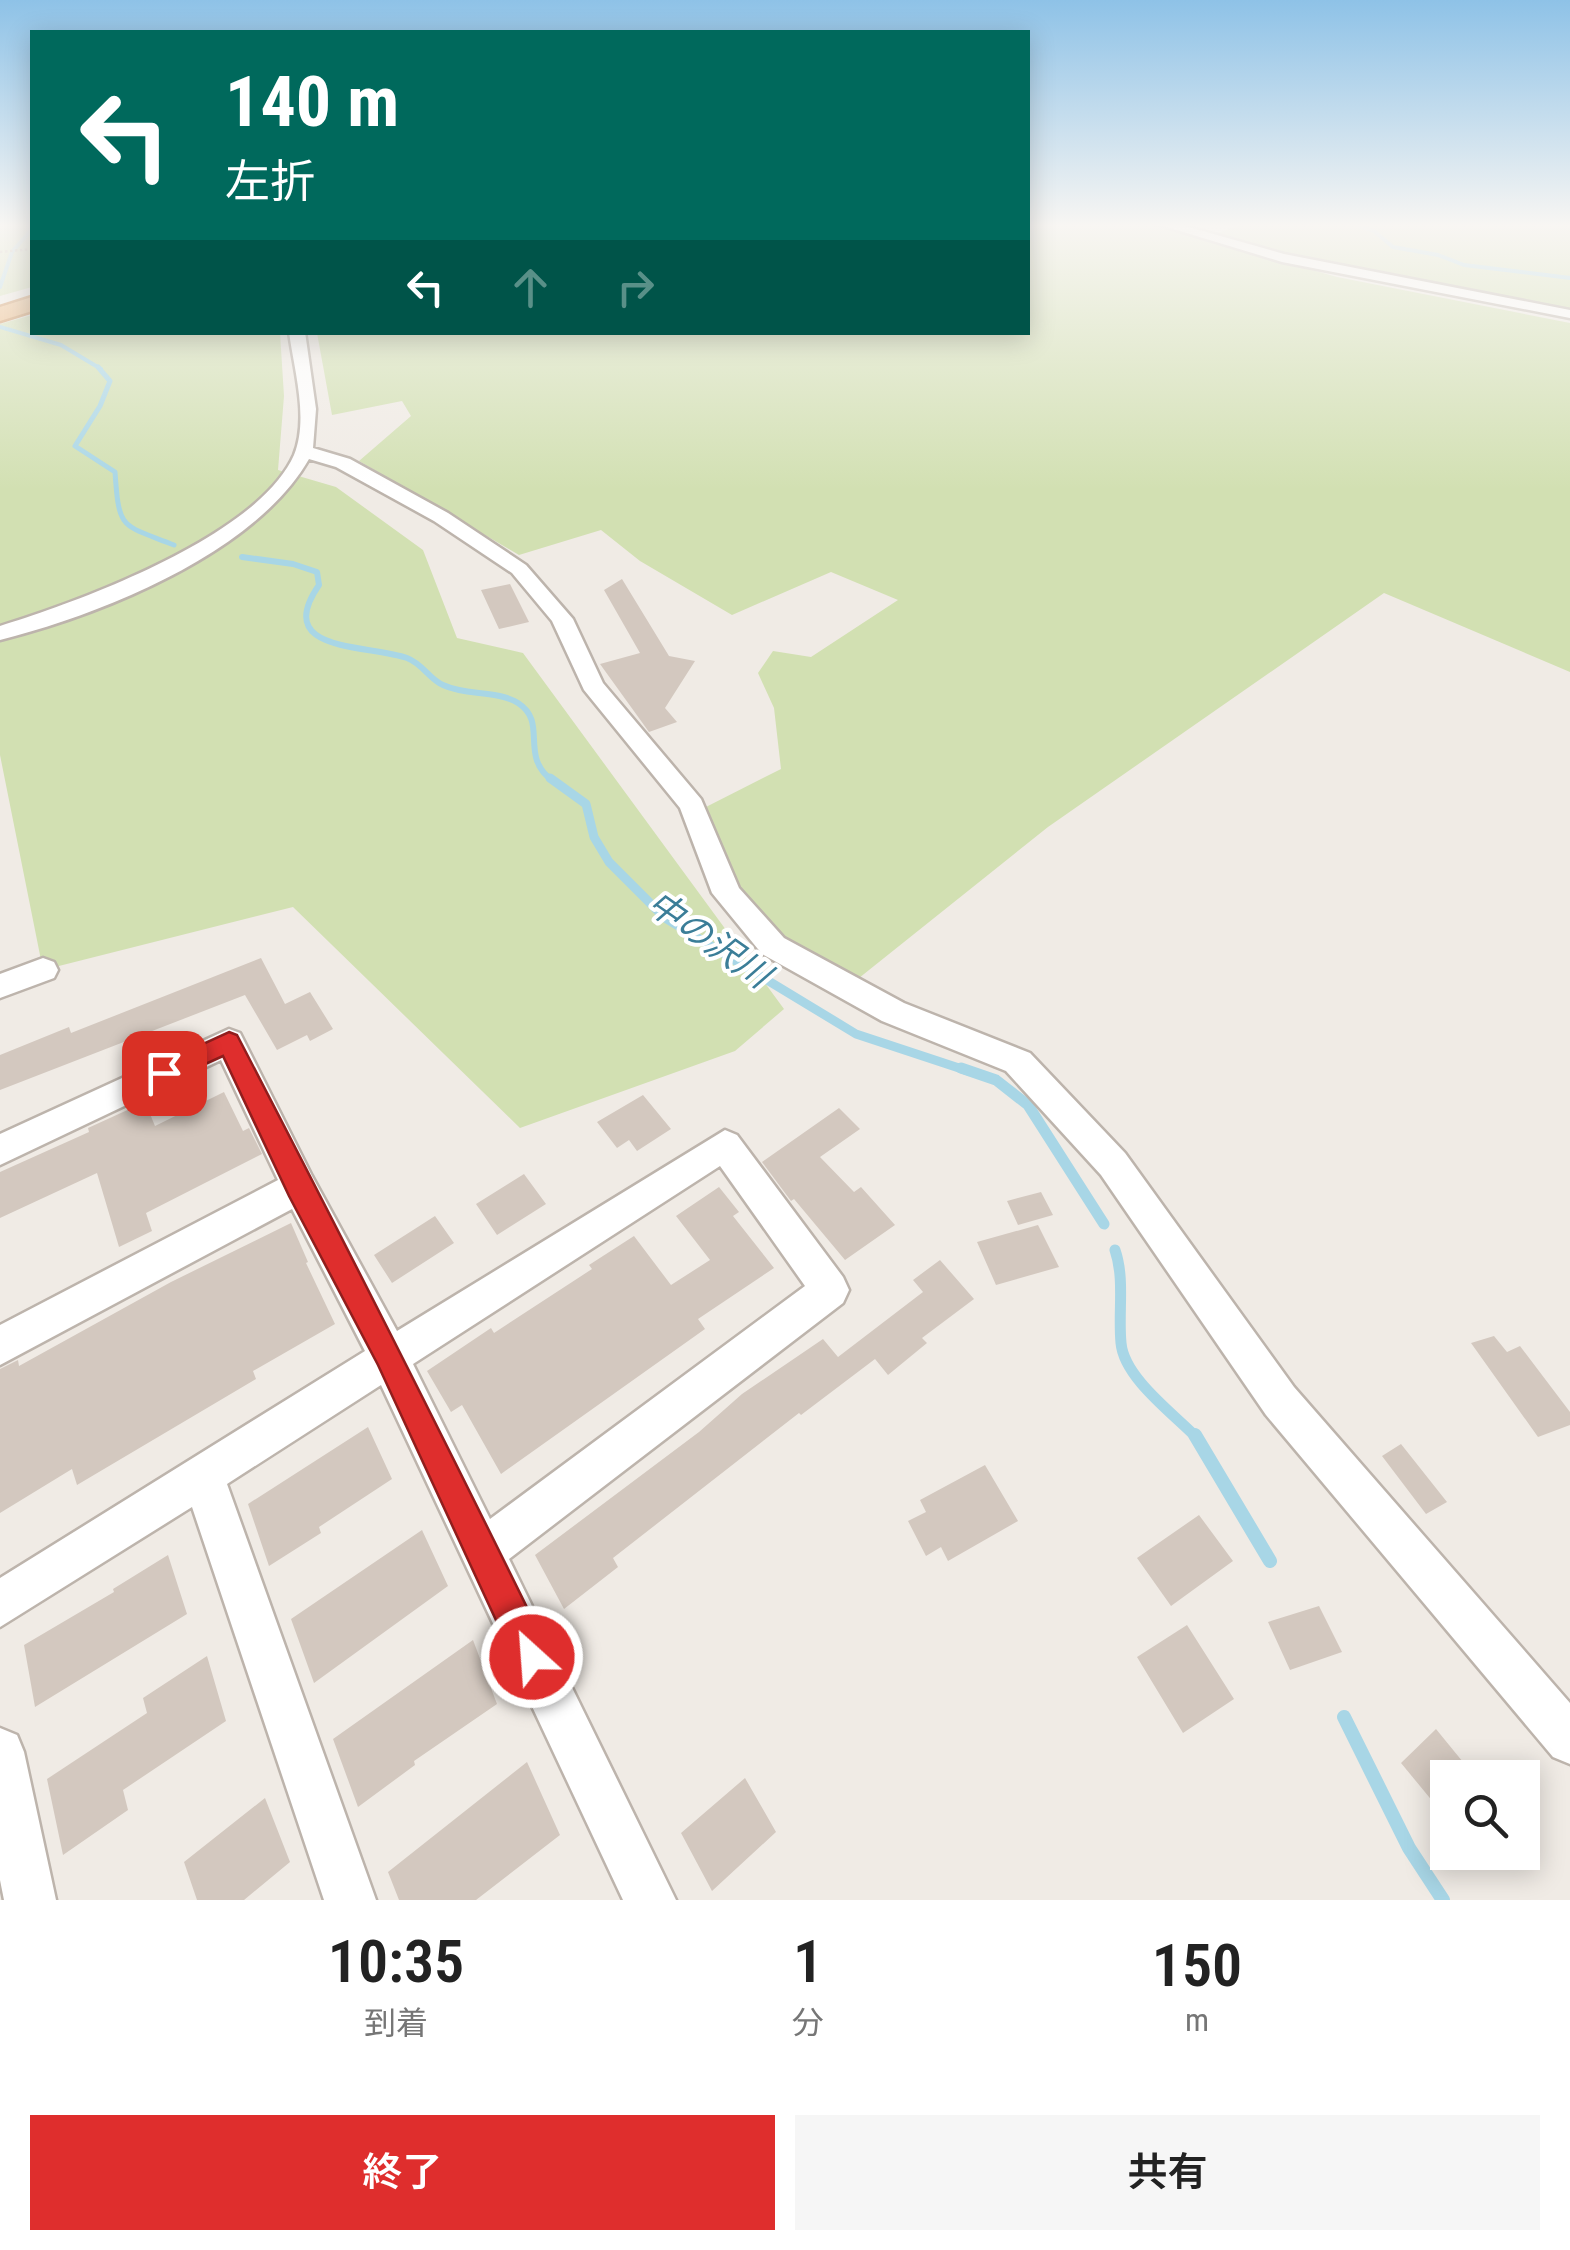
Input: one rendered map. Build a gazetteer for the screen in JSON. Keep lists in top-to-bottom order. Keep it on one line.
{"water":["中の沢川"],"page":{"turn":["140 m","左折"],"eta":["10:35","到着","1","分","150","m"],"buttons":["終了","共有"]}}
